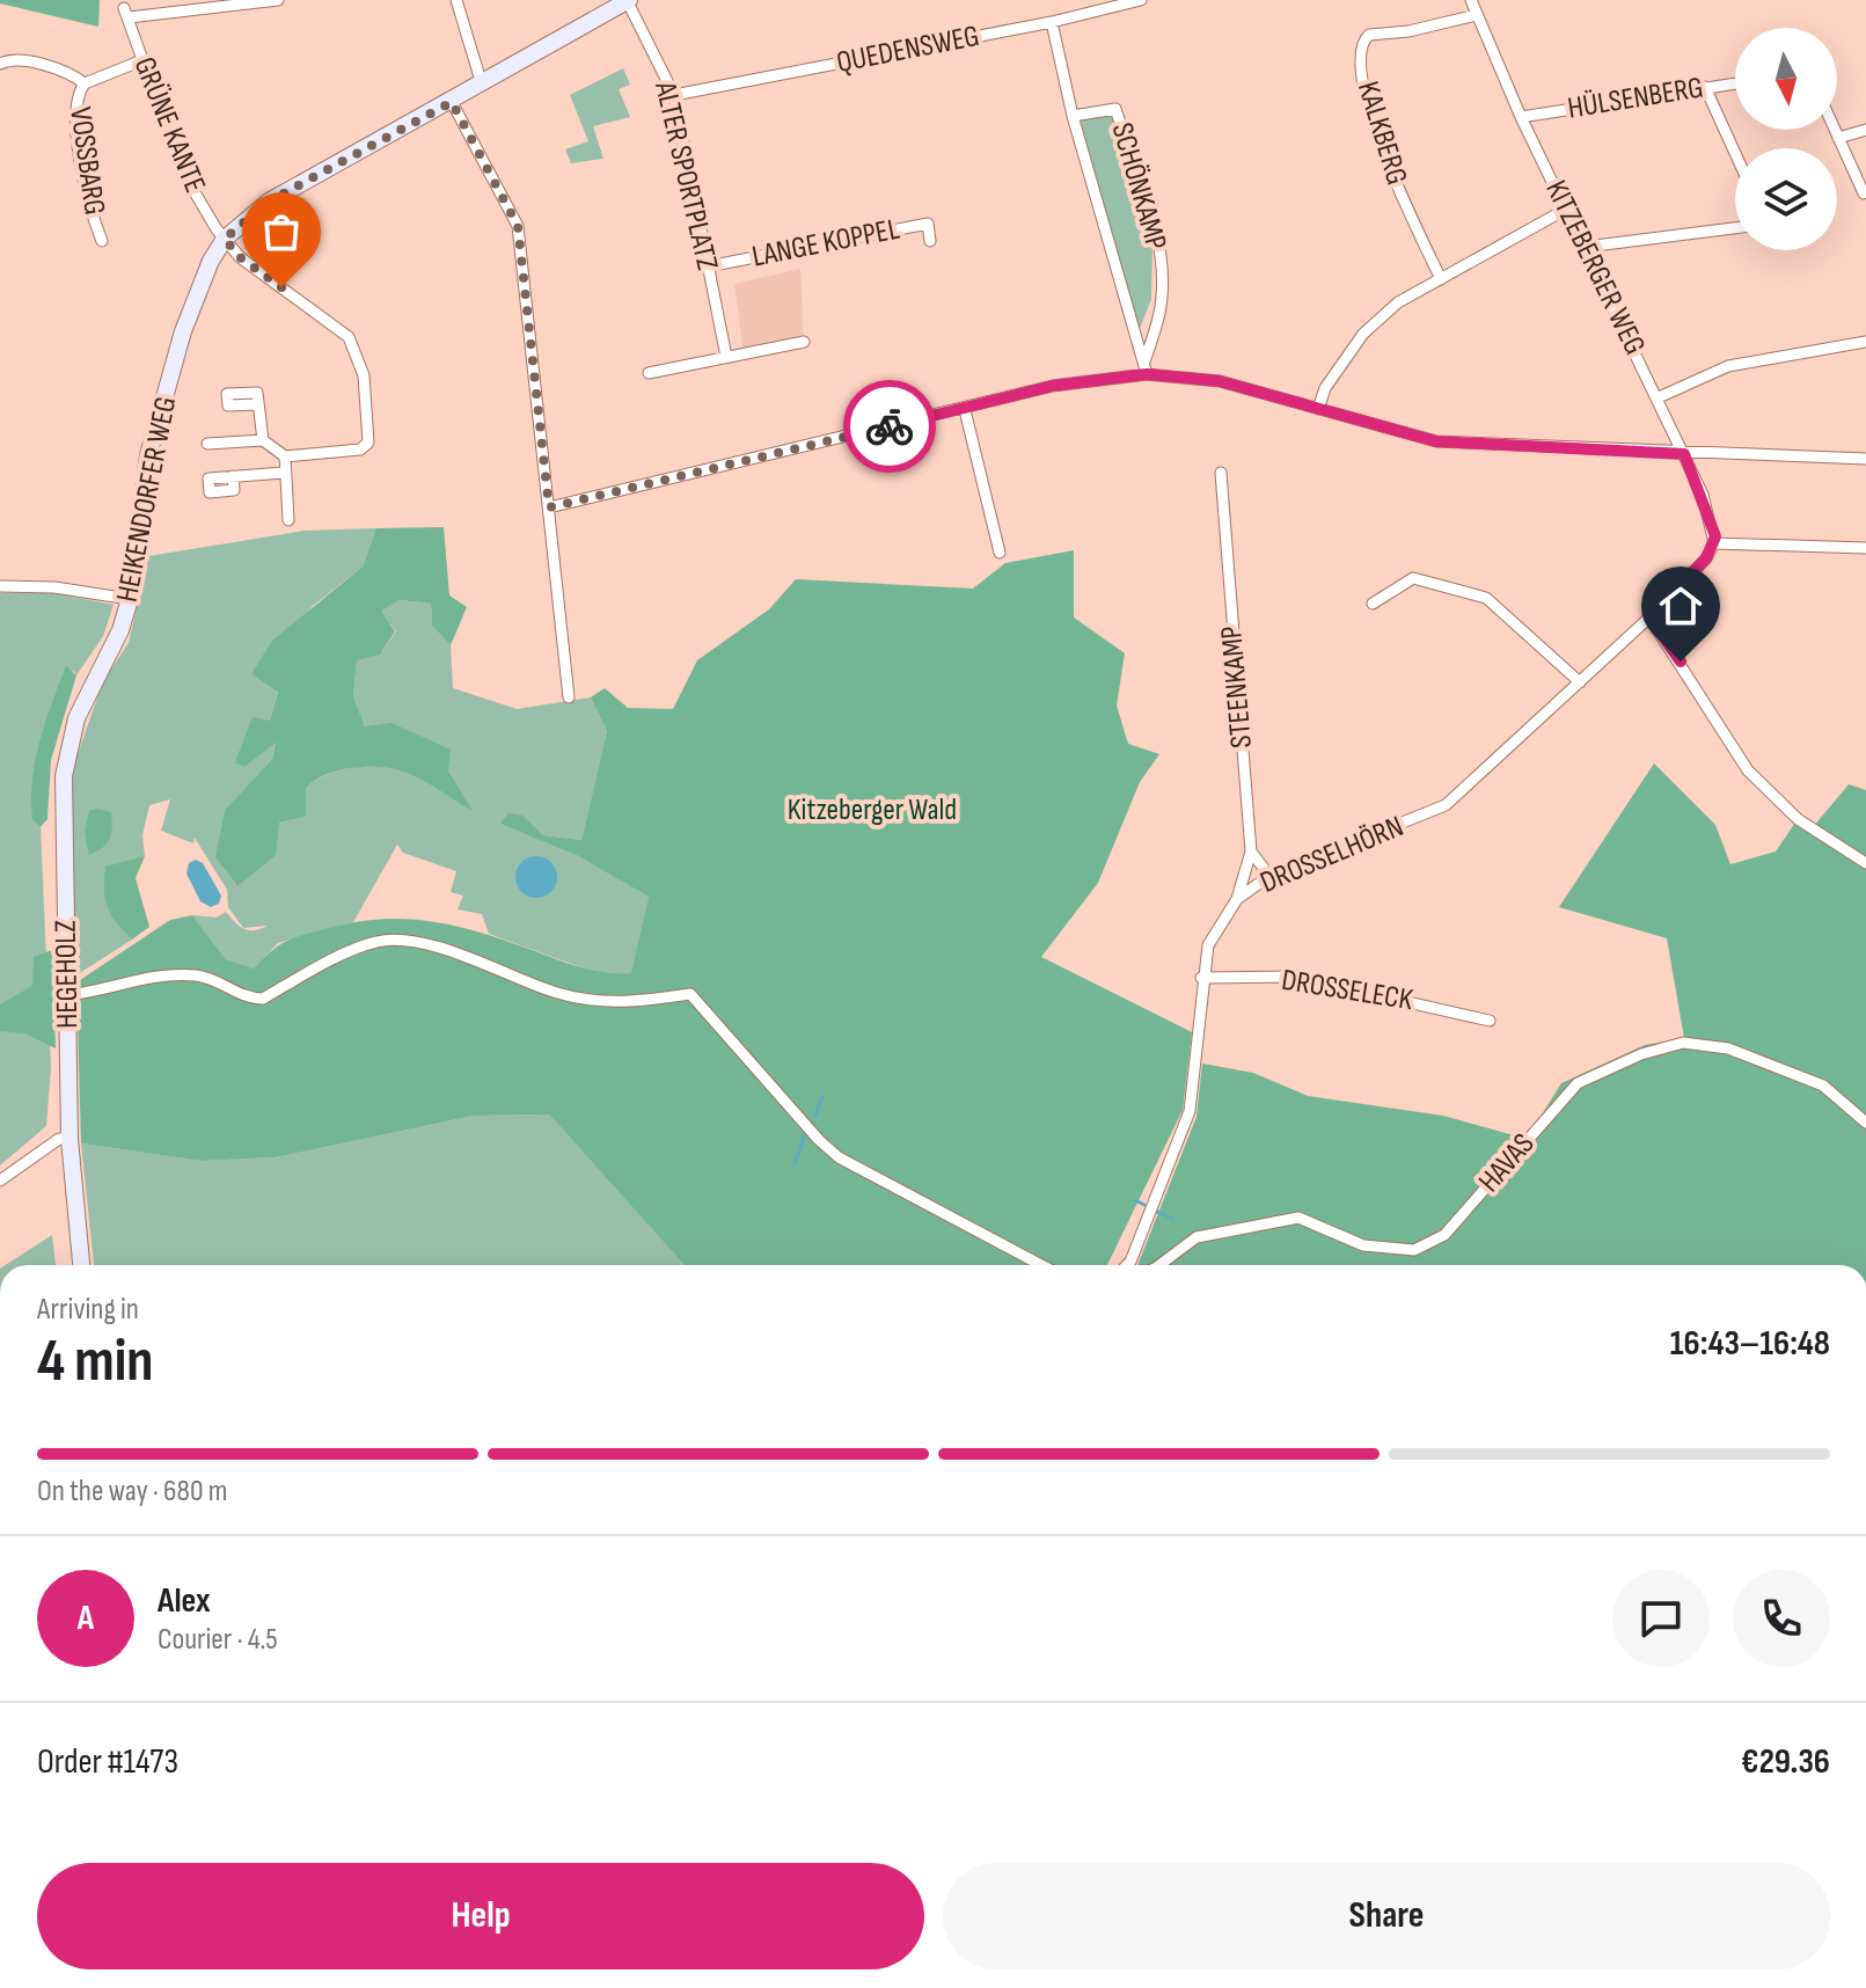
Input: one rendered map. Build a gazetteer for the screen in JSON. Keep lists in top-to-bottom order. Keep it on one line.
{"streets":{"street":["QUEDENSWEG","HÜLSENBERG","GRÜNE KANTE","KALKBERG","VOSSBARG","ALTER SPORTPLATZ","SCHÖNKAMP","LANGE KOPPEL","KITZEBERGER WEG","HEIKENDORFER WEG","STEENKAMP","DROSSELHÖRN","HEGEHOLZ","DROSSELECK","HAVAS"]},"crossings":[["QUEDENSWEG","ALTER SPORTPLATZ"],["QUEDENSWEG","SCHÖNKAMP"],["HÜLSENBERG","KITZEBERGER WEG"],["GRÜNE KANTE","VOSSBARG"],["GRÜNE KANTE","HEIKENDORFER WEG"],["KALKBERG","KITZEBERGER WEG"],["ALTER SPORTPLATZ","LANGE KOPPEL"],["ALTER SPORTPLATZ","HEIKENDORFER WEG"],["KITZEBERGER WEG","DROSSELHÖRN"],["HEIKENDORFER WEG","HEGEHOLZ"],["STEENKAMP","DROSSELHÖRN"],["DROSSELHÖRN","DROSSELECK"]],"parks":["Kitzeberger Wald"],"north":"bottom","page":{"heading":["4 min","Arriving in","16:43–16:48"],"panel":["Alex","Courier · 4.5","Order #1473","€29.36"],"bar":"On the way · 680 m","round":"A","buttons":["Help","Share"]}}
